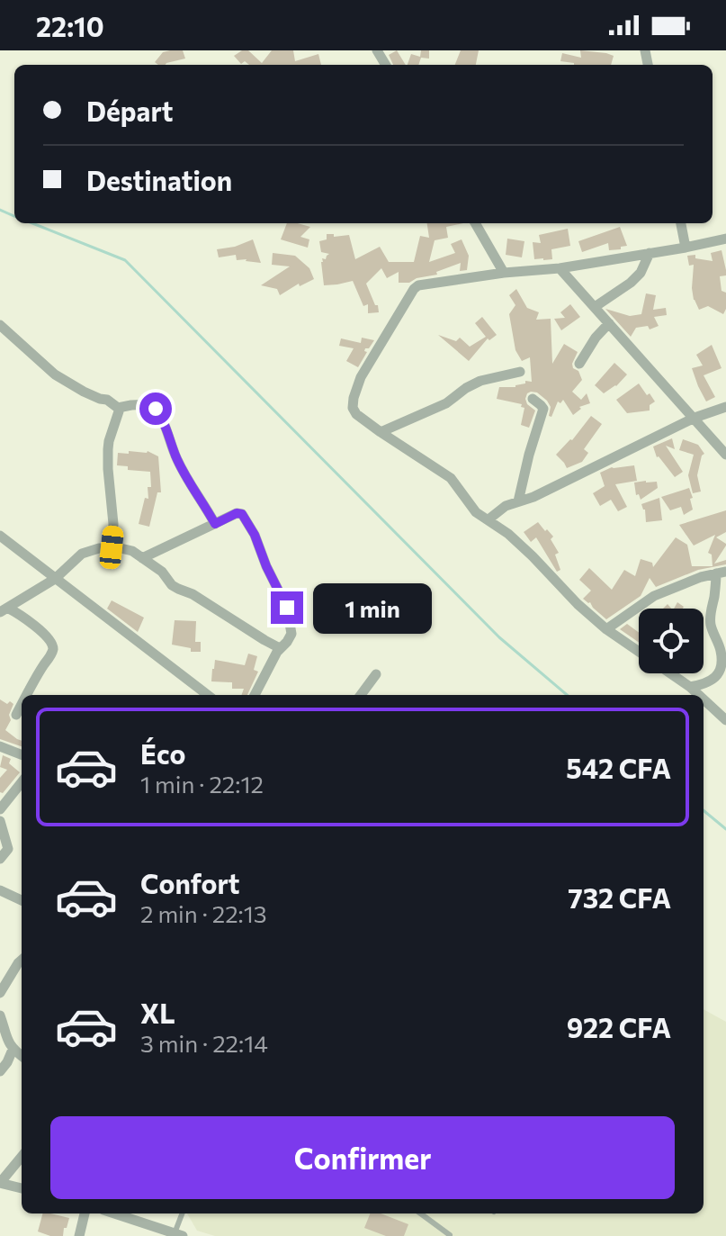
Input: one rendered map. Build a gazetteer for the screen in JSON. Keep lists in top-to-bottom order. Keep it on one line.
{"page":{"status":"22:10","banner":["Départ","Destination"],"bubble":"1 min","list":[{"name":"Éco","note":"1 min · 22:12","value":"542 CFA"},{"name":"Confort","note":"2 min · 22:13","value":"732 CFA"},{"name":"XL","note":"3 min · 22:14","value":"922 CFA"}],"buttons":"Confirmer"}}
